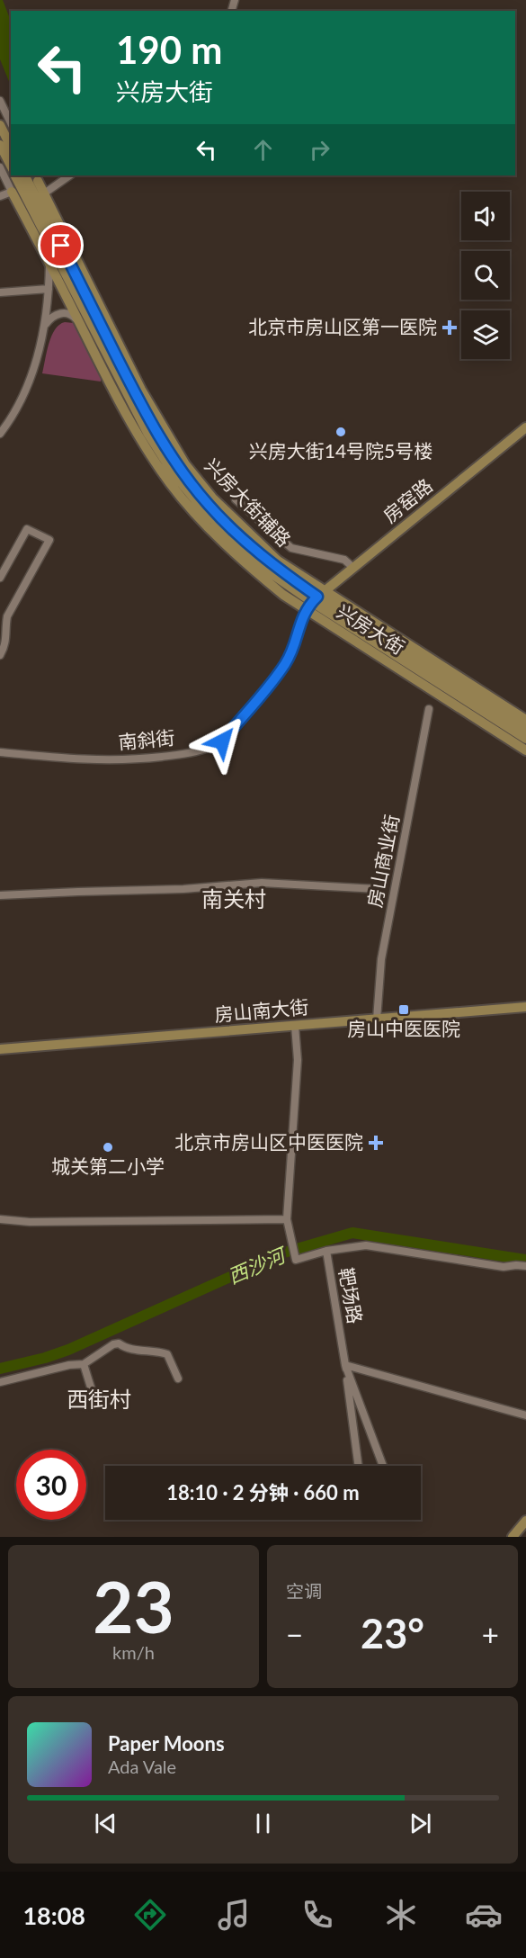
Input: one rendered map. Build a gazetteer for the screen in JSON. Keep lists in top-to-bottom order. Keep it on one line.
{"streets":{"main road":["房窑路","兴房大街辅路","兴房大街","房山南大街"],"street":["南斜街","房山商业街","靶场路"]},"crossings":[["房窑路","兴房大街辅路"],["房窑路","兴房大街"],["房窑路","南斜街"],["兴房大街辅路","兴房大街"],["兴房大街辅路","南斜街"],["兴房大街","南斜街"],["房山商业街","房山南大街"],["房山南大街","靶场路"]],"districts":["南关村","西街村"],"water":["西沙河"],"places":{"health":["北京市房山区第一医院","北京市房山区中医医院"],"other":["兴房大街14号院5号楼","城关第二小学"],"transit":["房山中医医院"]},"page":{"turn":["190 m","兴房大街"],"limit":"30","trip":"18:10 · 2 分钟 · 660 m","tile":[["23","km/h"],"空调"],"heat":["−","23°","+"],"song":["Paper Moons","Ada Vale"],"tabs":"18:08"}}
